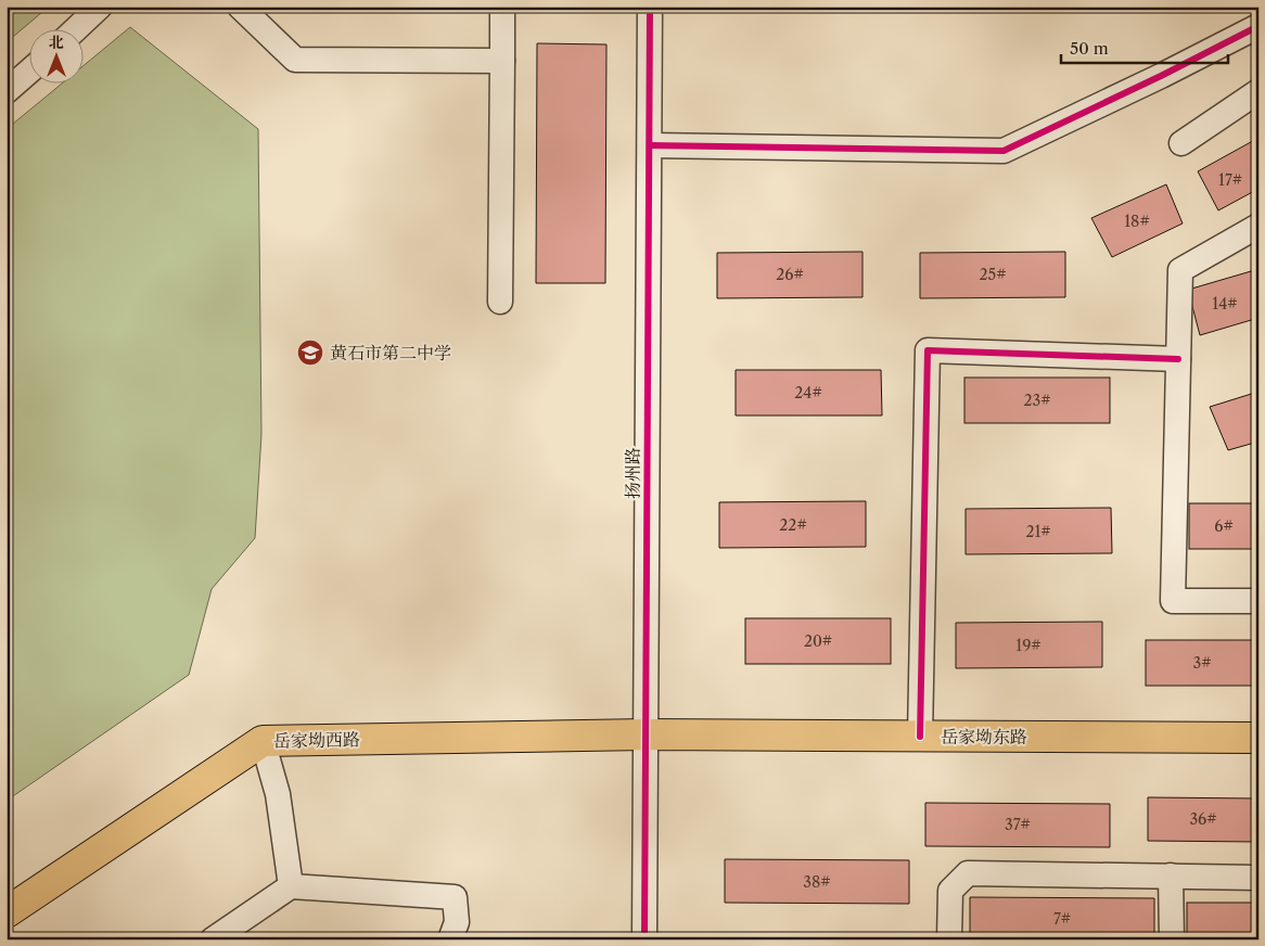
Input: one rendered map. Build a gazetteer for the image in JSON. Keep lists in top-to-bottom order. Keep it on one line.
{"streets":{"main road":["岳家坳东路","岳家坳西路"],"street":["扬州路"]},"crossings":[["扬州路","岳家坳东路"],["扬州路","岳家坳西路"],["岳家坳东路","岳家坳西路"]],"places":{"school or university":["黄石市第二中学"]},"house_numbers":["17#","18#","26#","25#","14#","24#","23#","22#","6#","21#","20#","19#","3#","36#","37#","38#","7#"],"scale_bar":"50 m","north":"top"}
